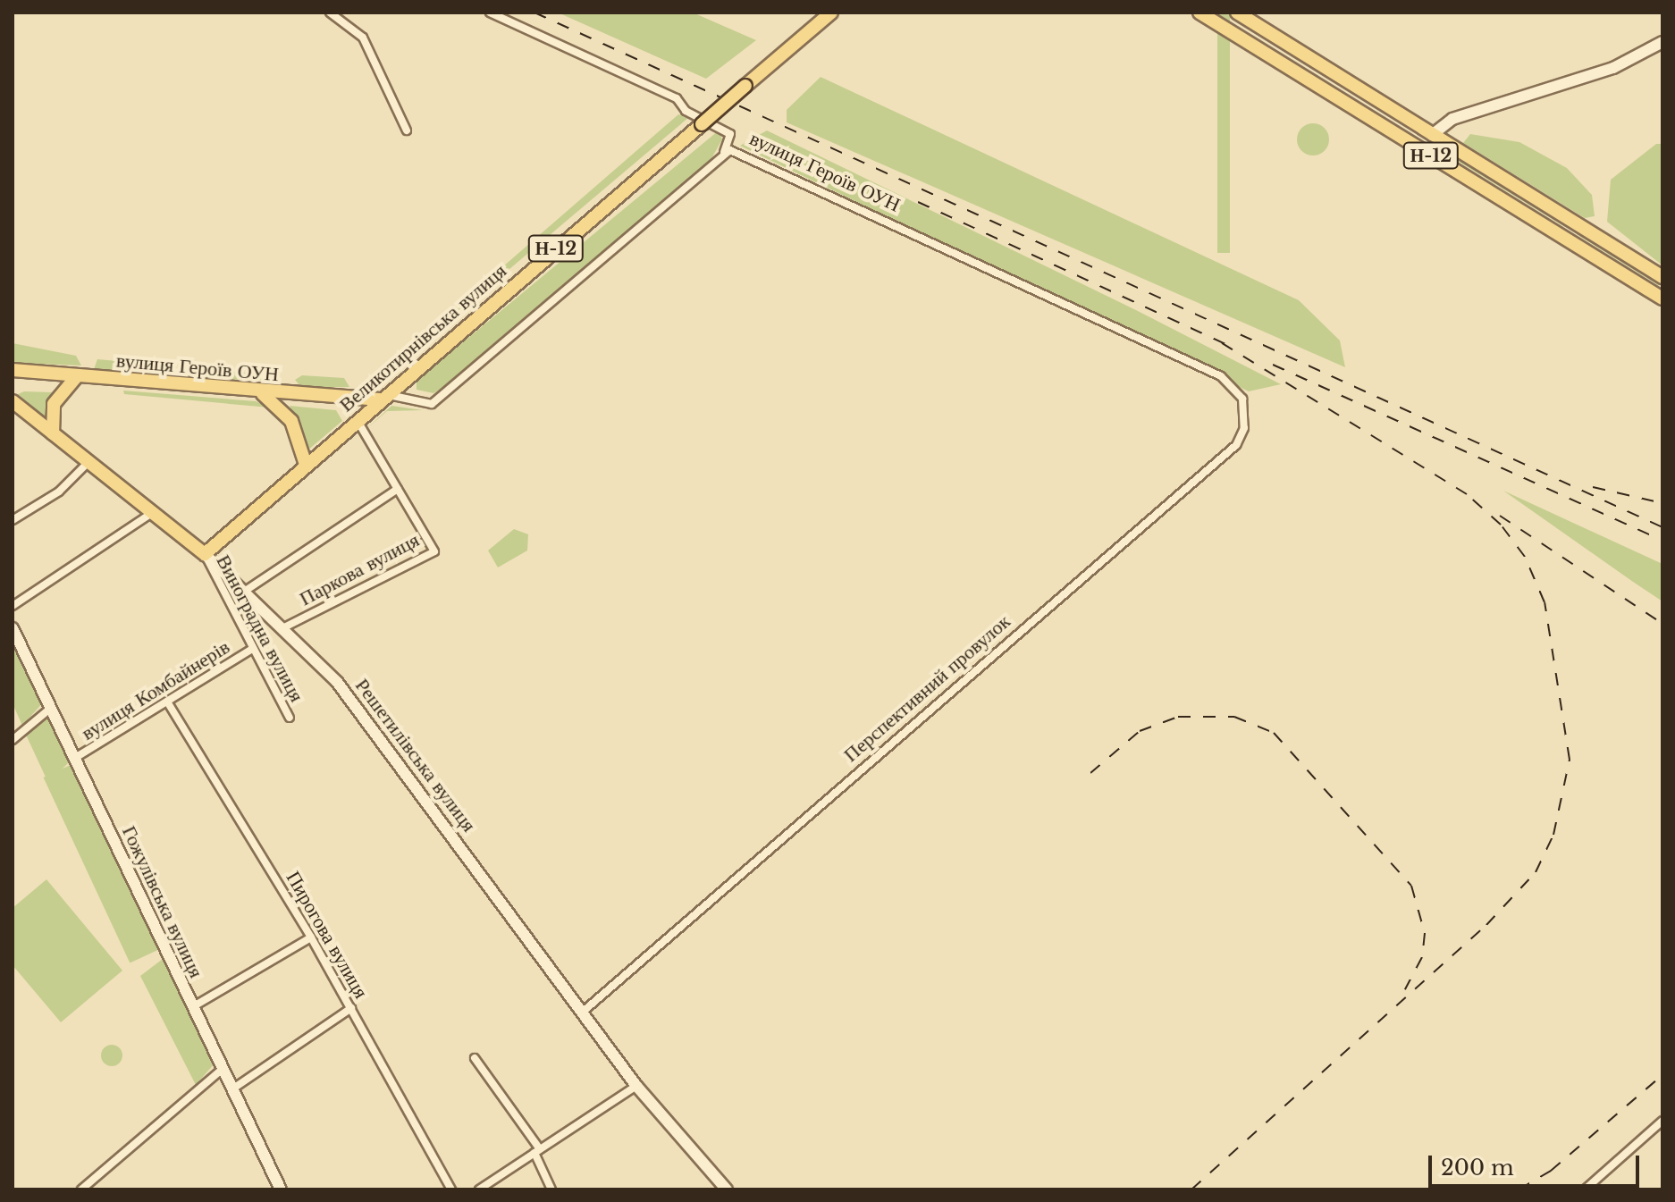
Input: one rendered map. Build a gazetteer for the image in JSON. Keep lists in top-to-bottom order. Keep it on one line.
{"streets":{"main road":["Н-12","вулиця Героїв ОУН","Великотирнівська вулиця","Решетилівська вулиця"],"street":["Паркова вулиця","Виноградна вулиця","Перспективний провулок","вулиця Комбайнерів","Гожулівська вулиця","Пирогова вулиця"]},"crossings":[["вулиця Героїв ОУН","Великотирнівська вулиця"],["вулиця Героїв ОУН","Перспективний провулок"],["Великотирнівська вулиця","Паркова вулиця"],["Великотирнівська вулиця","Виноградна вулиця"],["Великотирнівська вулиця","Решетилівська вулиця"],["Паркова вулиця","Решетилівська вулиця"],["Виноградна вулиця","вулиця Комбайнерів"],["Виноградна вулиця","Решетилівська вулиця"],["Перспективний провулок","Решетилівська вулиця"],["вулиця Комбайнерів","Гожулівська вулиця"],["вулиця Комбайнерів","Пирогова вулиця"]],"scale_bar":"200 m"}
